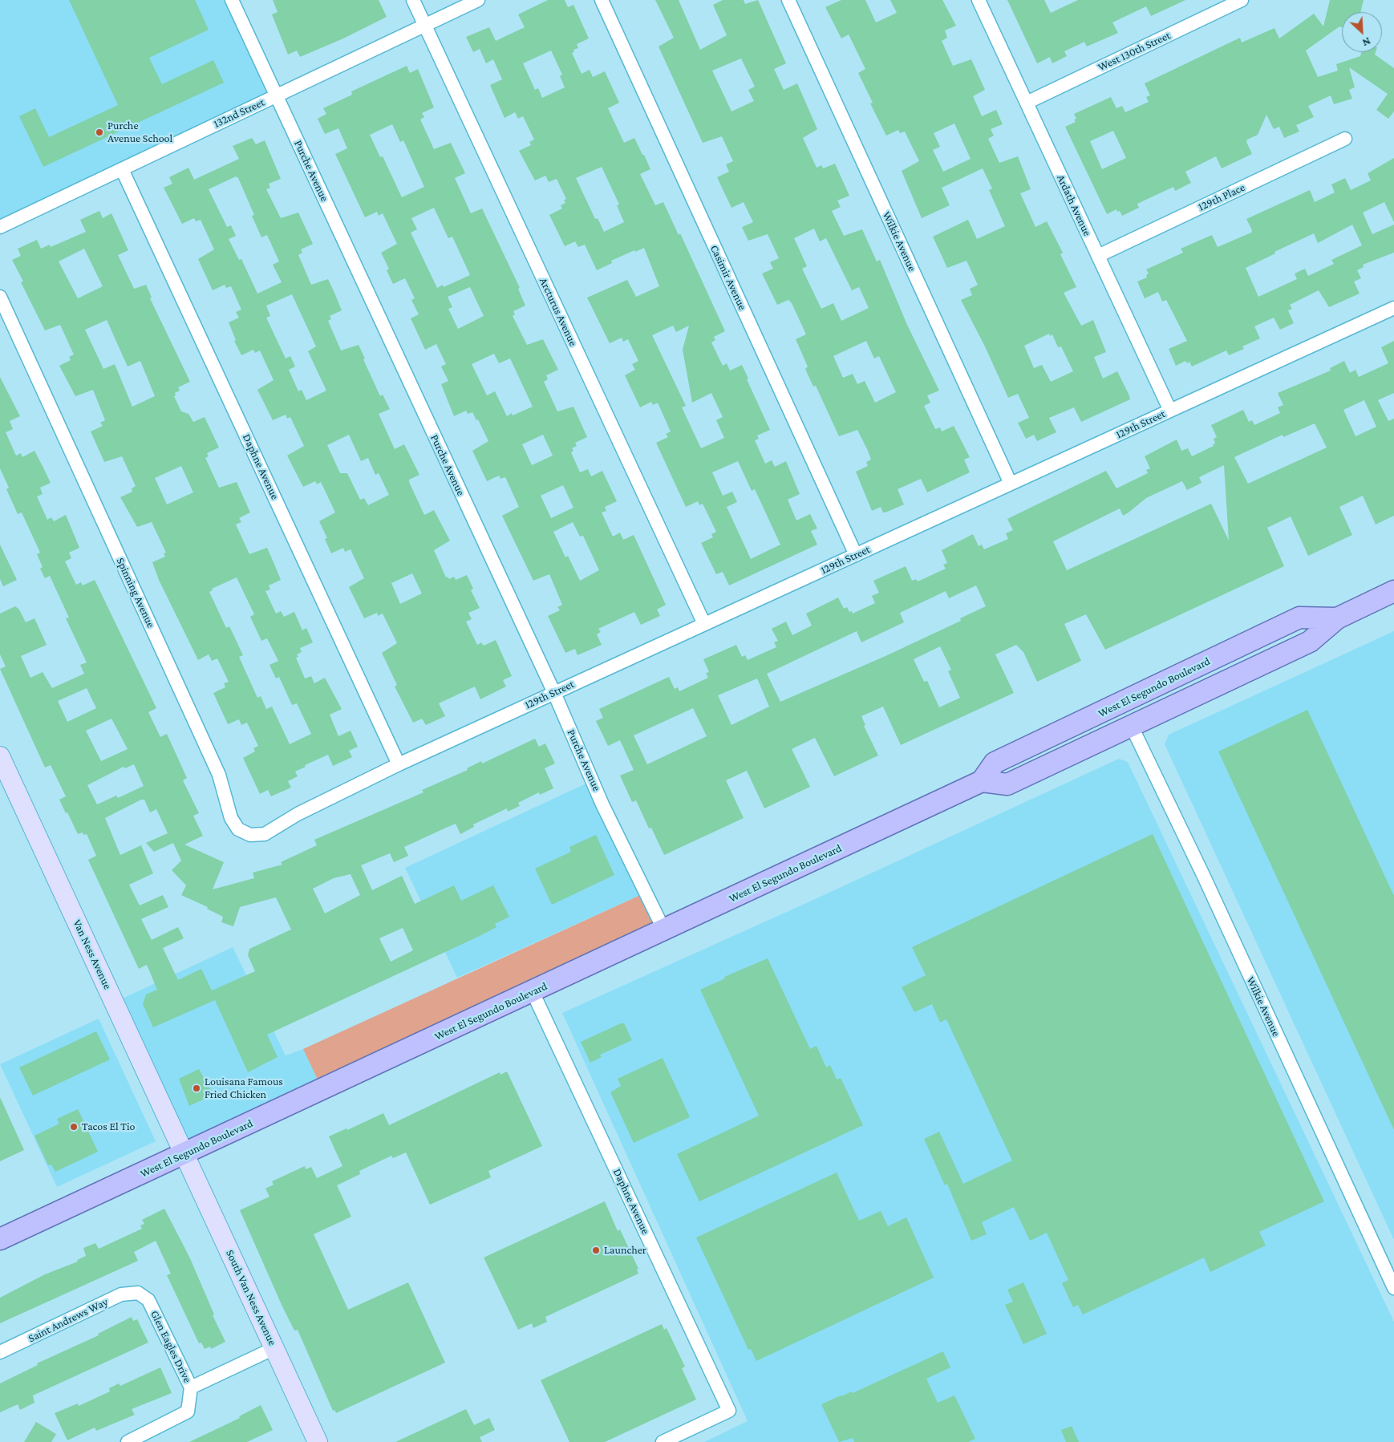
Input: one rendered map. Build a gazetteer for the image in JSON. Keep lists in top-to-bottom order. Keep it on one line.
{"streets":{"main road":["West El Segundo Boulevard","Van Ness Avenue","South Van Ness Avenue"],"street":["West 130th Street","132nd Street","Purche Avenue","129th Place","Ardath Avenue","Wilkie Avenue","Casimir Avenue","Arcturus Avenue","129th Street","Daphne Avenue","Spinning Avenue","Saint Andrews Way","Glen Eagles Drive"]},"crossings":[["West 130th Street","Ardath Avenue"],["132nd Street","Purche Avenue"],["132nd Street","Arcturus Avenue"],["132nd Street","Daphne Avenue"],["Purche Avenue","129th Street"],["Purche Avenue","West El Segundo Boulevard"],["129th Place","Ardath Avenue"],["Ardath Avenue","129th Street"],["Wilkie Avenue","129th Street"],["Casimir Avenue","129th Street"],["Arcturus Avenue","129th Street"],["129th Street","Daphne Avenue"],["129th Street","Spinning Avenue"],["Daphne Avenue","West El Segundo Boulevard"],["West El Segundo Boulevard","Van Ness Avenue"],["West El Segundo Boulevard","South Van Ness Avenue"],["Van Ness Avenue","South Van Ness Avenue"],["Saint Andrews Way","Glen Eagles Drive"]],"places":["Purche Avenue School","Louisana Famous Fried Chicken","Tacos El Tio","Launcher"],"north":"bottom right"}
